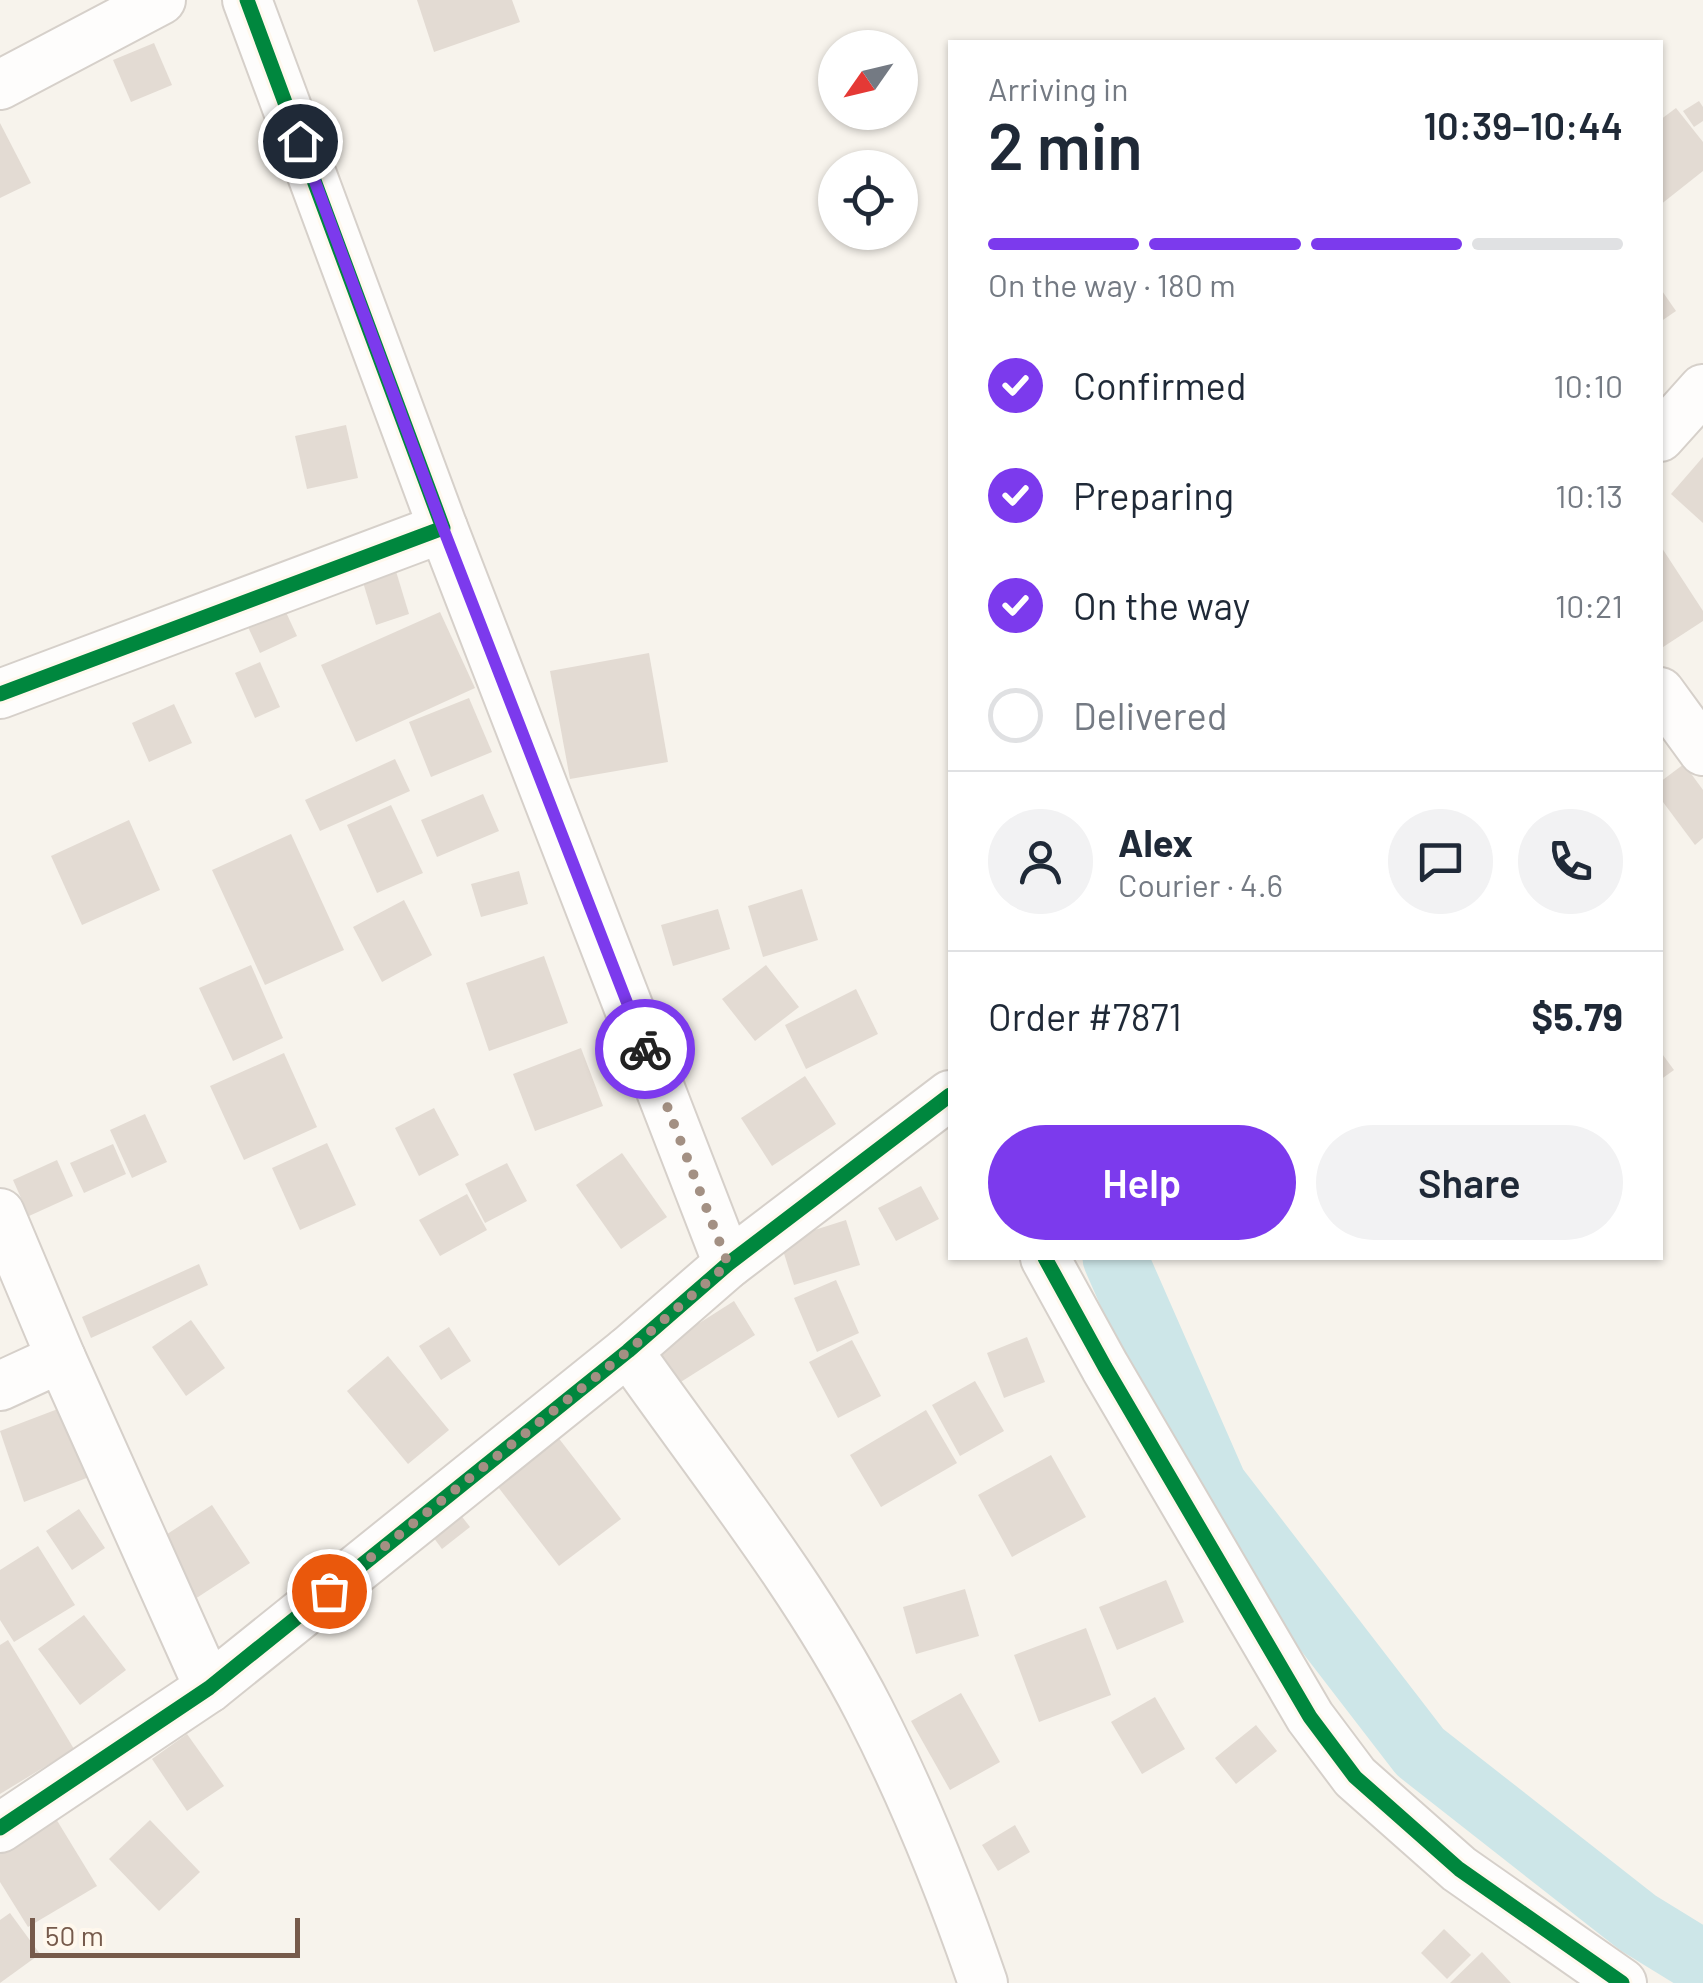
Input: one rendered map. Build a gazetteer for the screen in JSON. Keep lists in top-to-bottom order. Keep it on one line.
{"scale_bar":"50 m","north":"bottom left","page":{"heading":["2 min","Arriving in","10:39–10:44"],"panel":["Alex","Courier · 4.6","Order #7871","$5.79"],"bar":"On the way · 180 m","list":[["Confirmed","10:10"],["Preparing","10:13"],["On the way","10:21"],"Delivered"],"buttons":["Help","Share"],"scale":"50 m"}}
